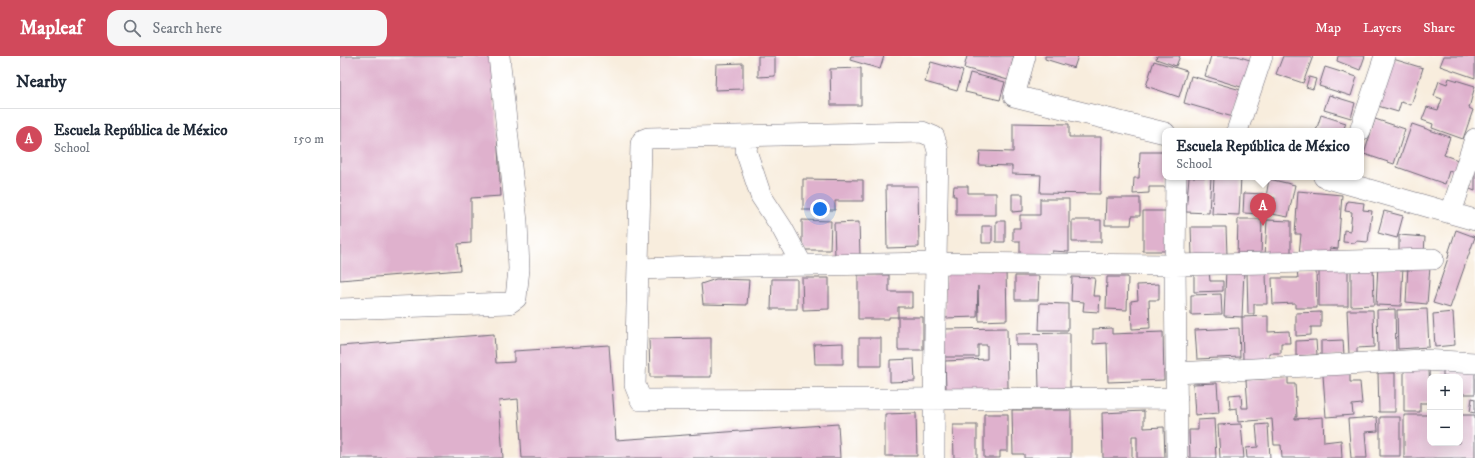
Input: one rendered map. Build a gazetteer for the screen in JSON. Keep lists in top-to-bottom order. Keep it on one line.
{"page":{"header":"Mapleaf","search":"Search here","nav":["Map","Layers","Share"],"heading":"Nearby","list":[{"mark":"A","name":"Escuela República de México","note":"School","value":"150 m"}],"popup":["Escuela República de México","School"],"pins":"A","map_buttons":["+","−"]}}
